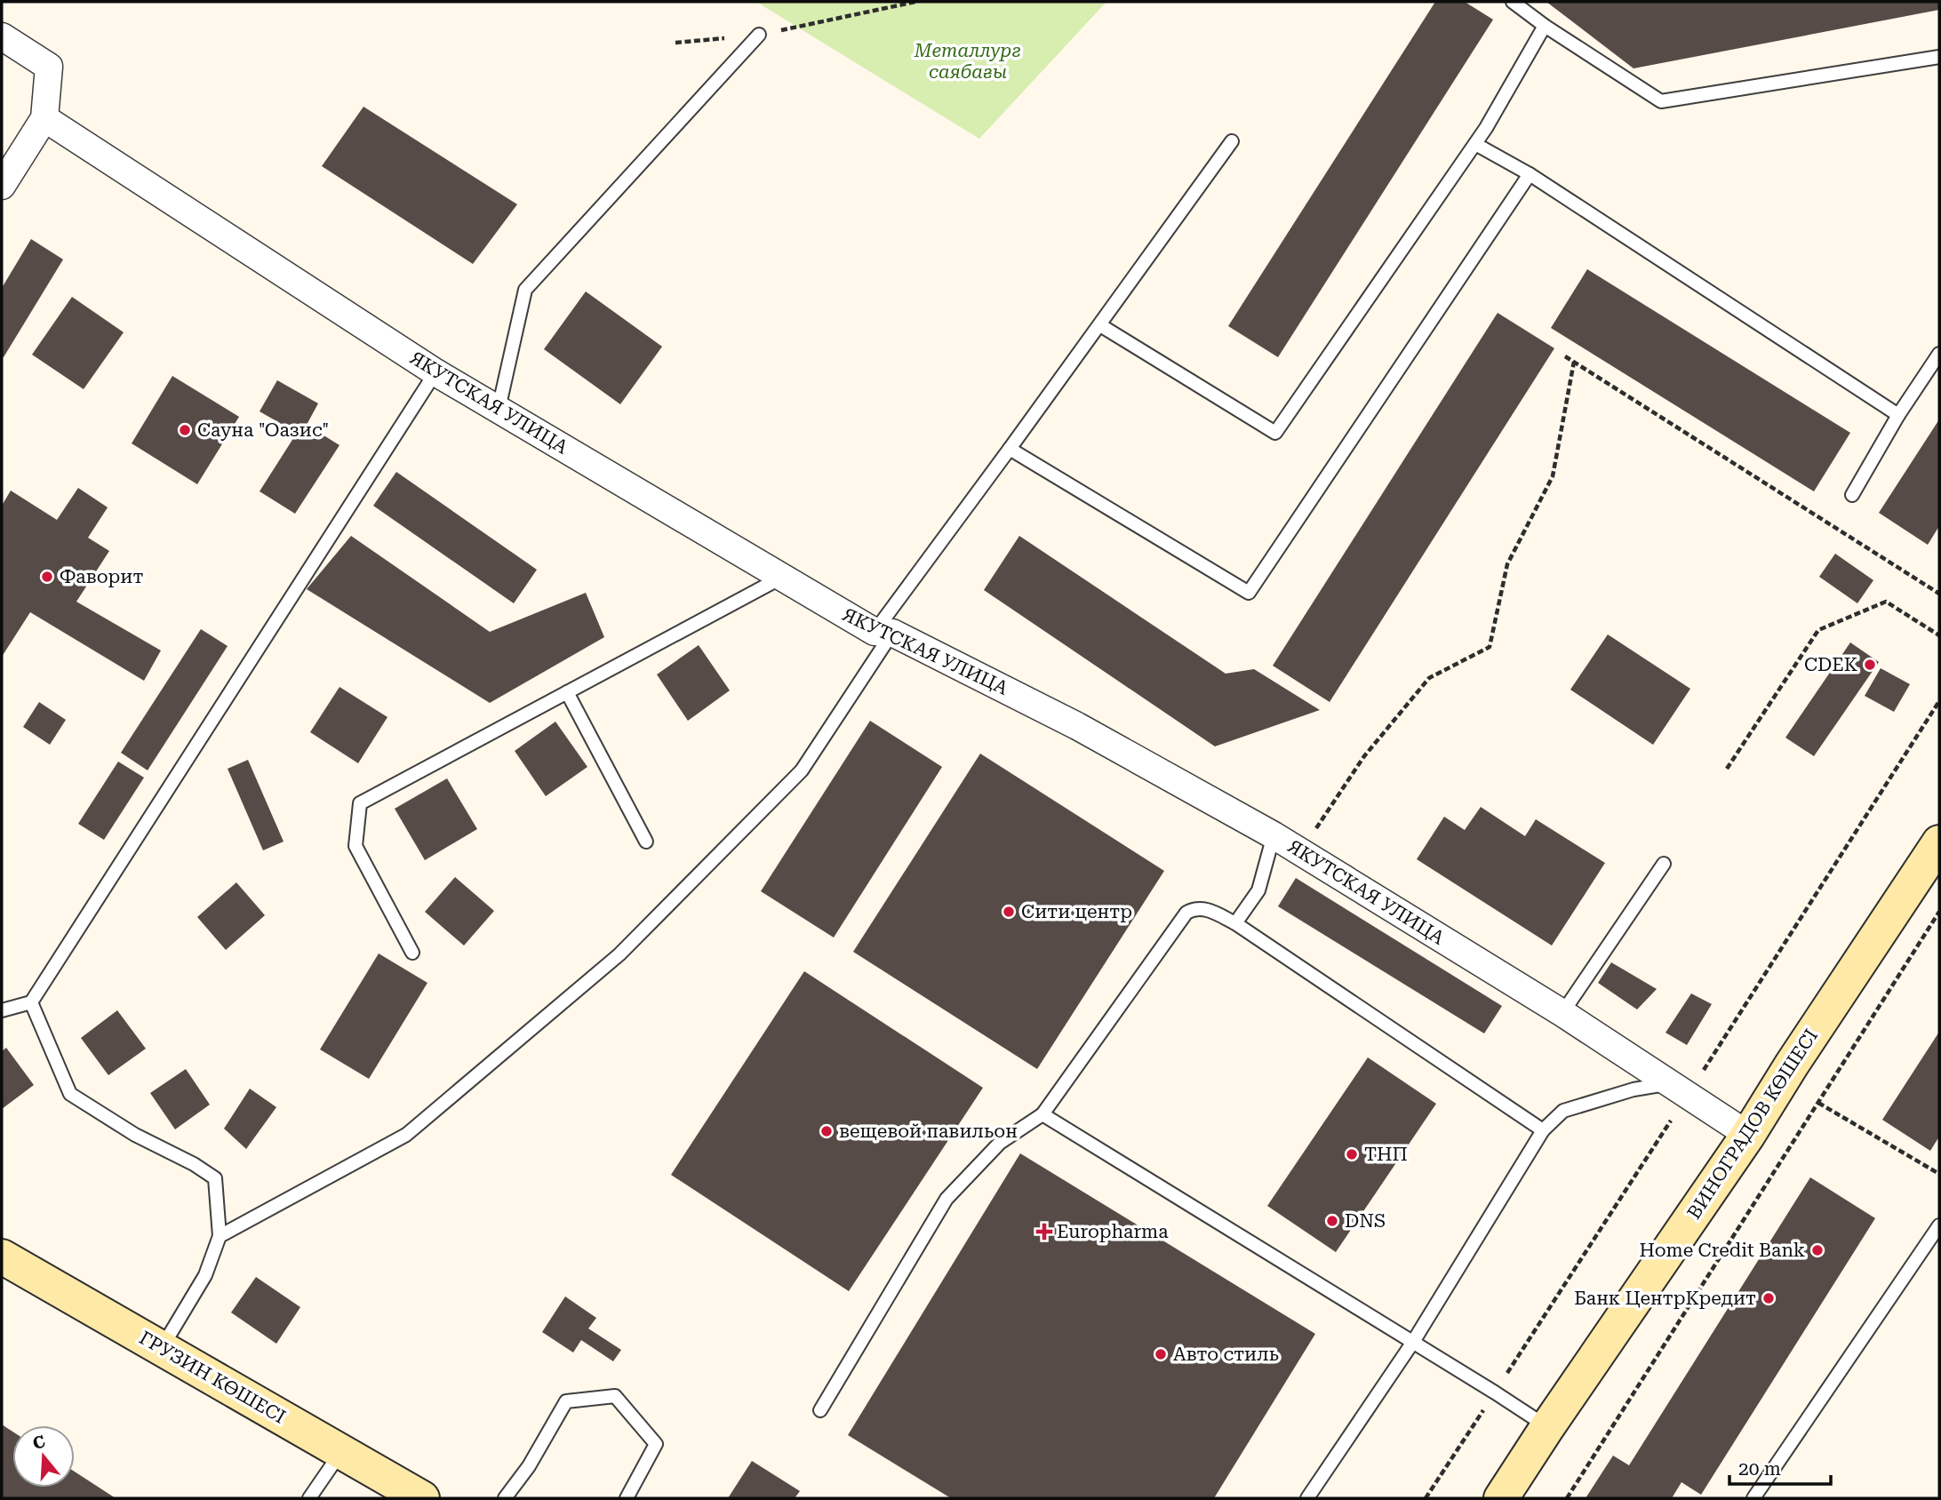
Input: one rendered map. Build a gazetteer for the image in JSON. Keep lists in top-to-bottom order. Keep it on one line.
{"streets":{"main road":["ВИНОГРАДОВ КӨШЕСІ","ГРУЗИН КӨШЕСІ"],"street":["ЯКУТСКАЯ УЛИЦА"]},"crossings":[["ЯКУТСКАЯ УЛИЦА","ВИНОГРАДОВ КӨШЕСІ"]],"parks":["Металлург саябағы"],"places":{"other":["Сауна \"Оазис\"","Фаворит","CDEK","Сити центр","вещевой павильон","ТНП","DNS","Home Credit Bank","Банк ЦентрКредит","Авто стиль"],"health":["Europharma"]},"scale_bar":"20 m","north":"top"}
